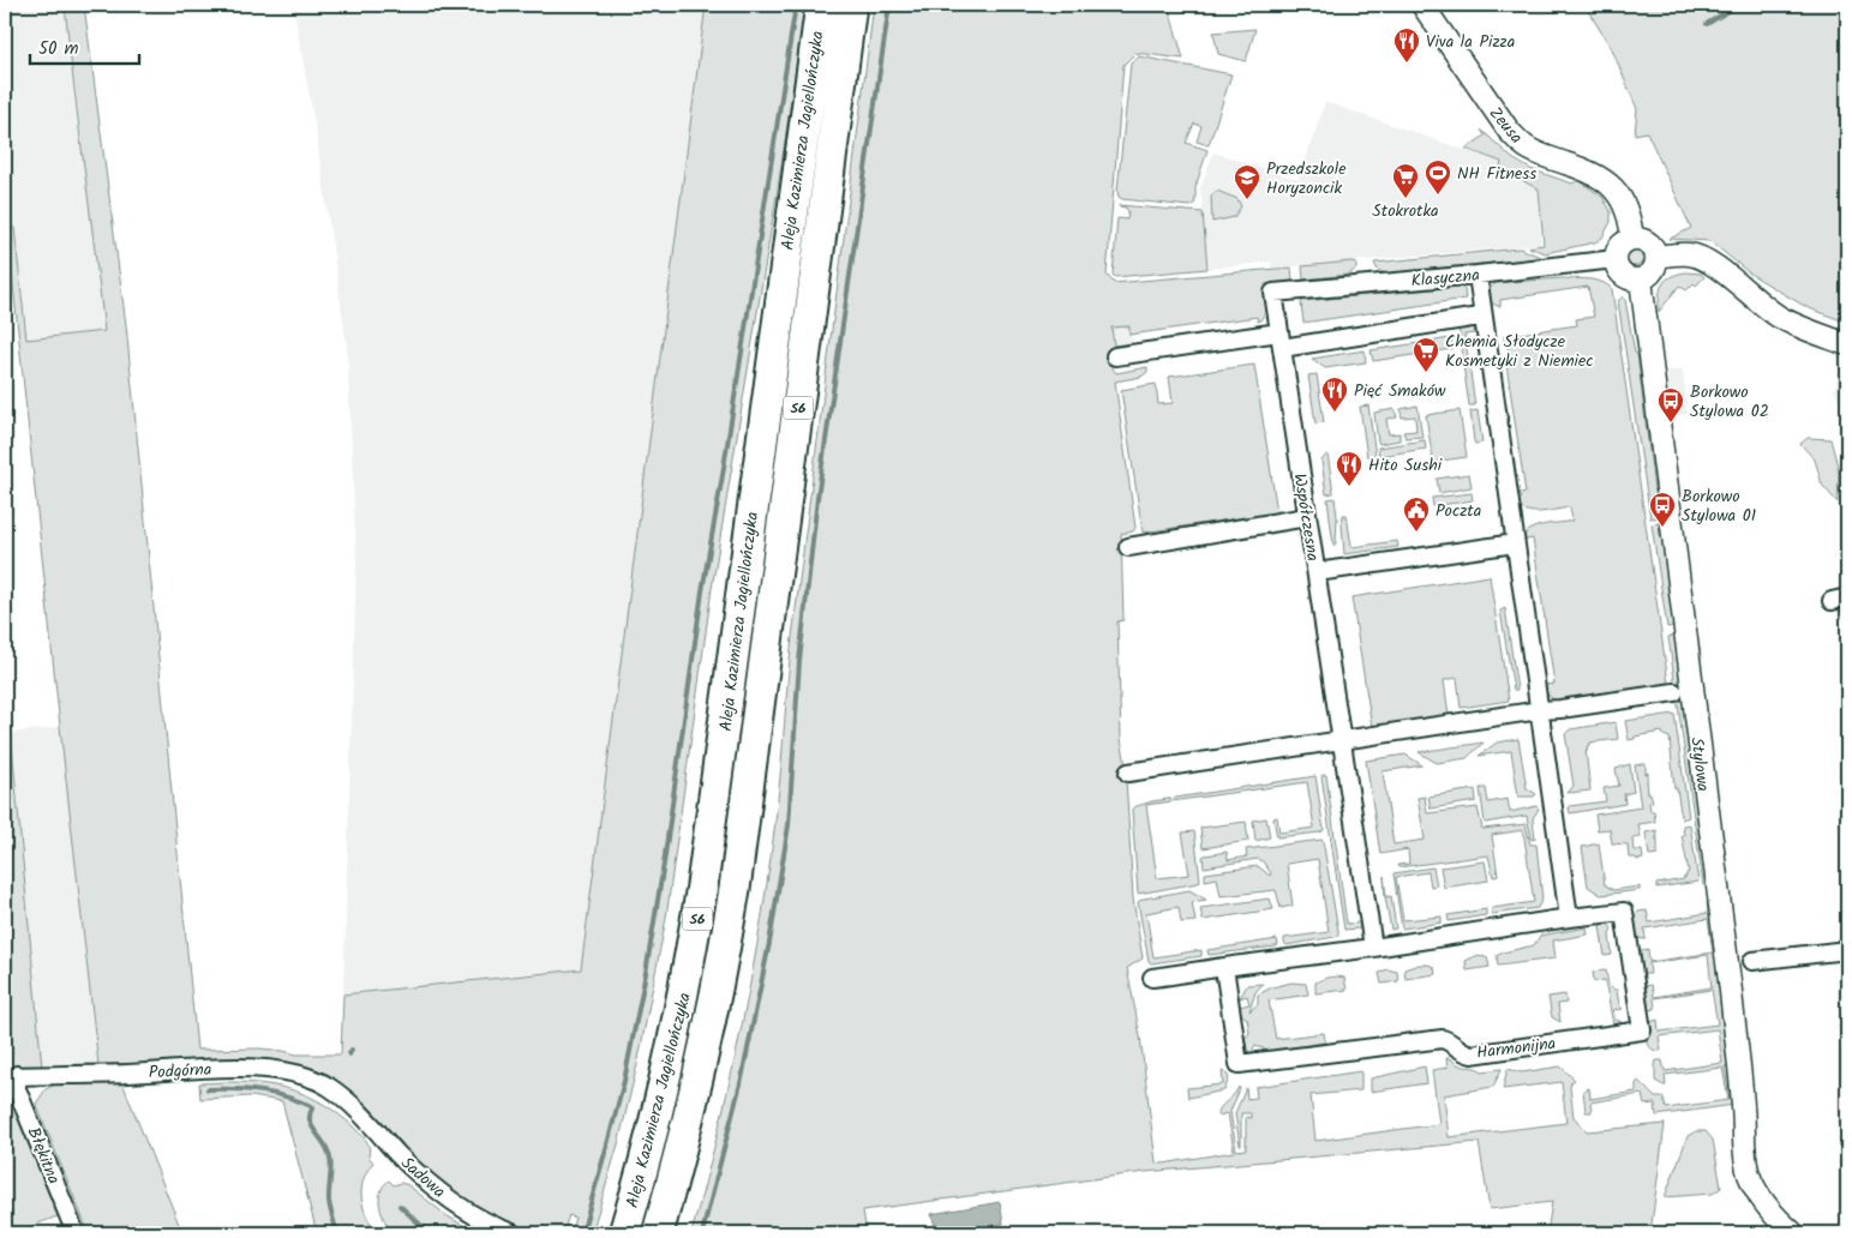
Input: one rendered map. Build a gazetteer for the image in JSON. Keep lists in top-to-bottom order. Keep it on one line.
{"streets":{"highway":["Aleja Kazimierza Jagiellończyka","S6"],"street":["Zeusa","Klasyczna","Współczesna","Stylowa","Harmonijna","Podgórna","Błękitna","Sadowa"]},"crossings":[["Zeusa","Klasyczna"],["Zeusa","Stylowa"],["Klasyczna","Współczesna"],["Klasyczna","Stylowa"],["Podgórna","Błękitna"],["Podgórna","Sadowa"]],"places":{"restaurant":["Viva la Pizza","Pięć Smaków","Hito Sushi"],"sports":["NH Fitness"],"supermarket":["Stokrotka","Chemia Słodycze Kosmetyki z Niemiec"],"school or university":["Przedszkole Horyzoncik"],"bus stop":["Borkowo Stylowa 02","Borkowo Stylowa 01"],"public building":["Poczta"]},"scale_bar":"50 m"}
